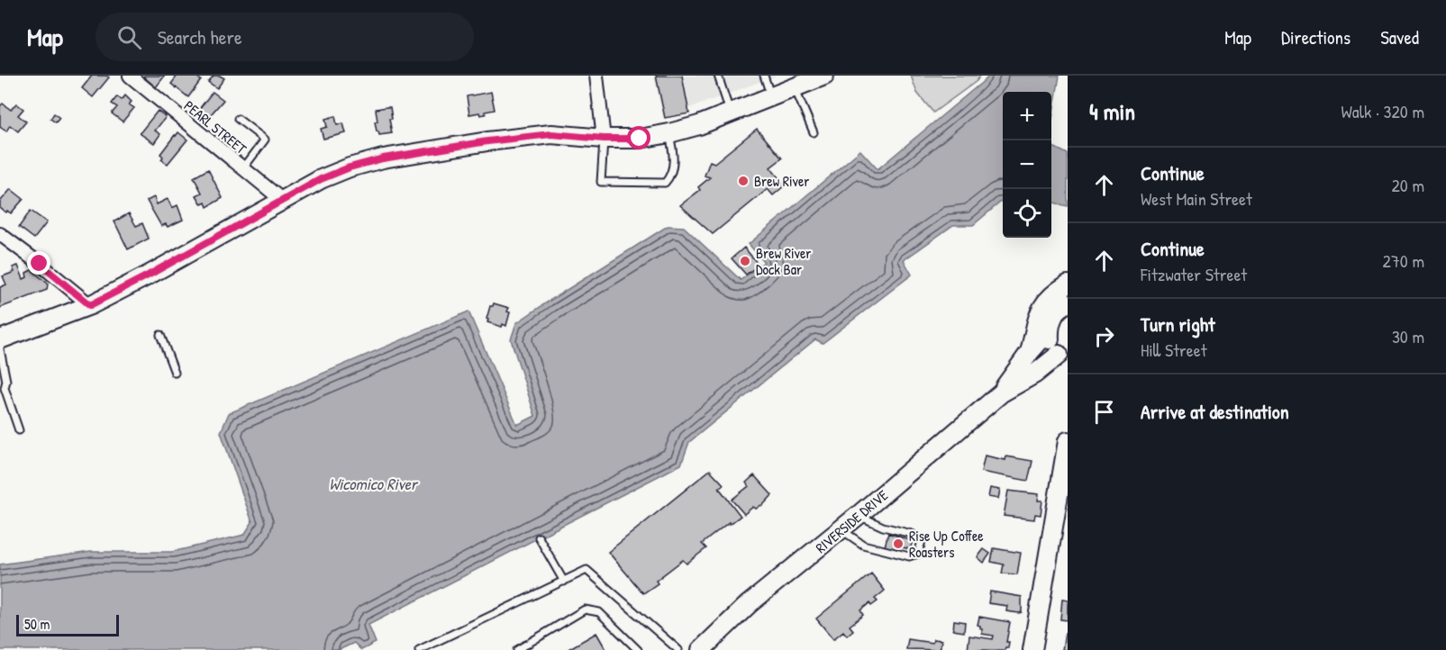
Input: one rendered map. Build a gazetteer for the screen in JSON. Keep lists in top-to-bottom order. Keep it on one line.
{"streets":{"street":["PEARL STREET","RIVERSIDE DRIVE"]},"water":["Wicomico River"],"places":["Brew River","Brew River Dock Bar","Rise Up Coffee Roasters"],"scale_bar":"50 m","page":{"header":"Map","search":"Search here","nav":["Map","Directions","Saved"],"heading":["4 min","Walk · 320 m"],"map_buttons":["+","−"],"list":[["Continue","West Main Street","20 m"],["Continue","Fitzwater Street","270 m"],["Turn right","Hill Street","30 m"],"Arrive at destination"],"scale":"50 m"}}
